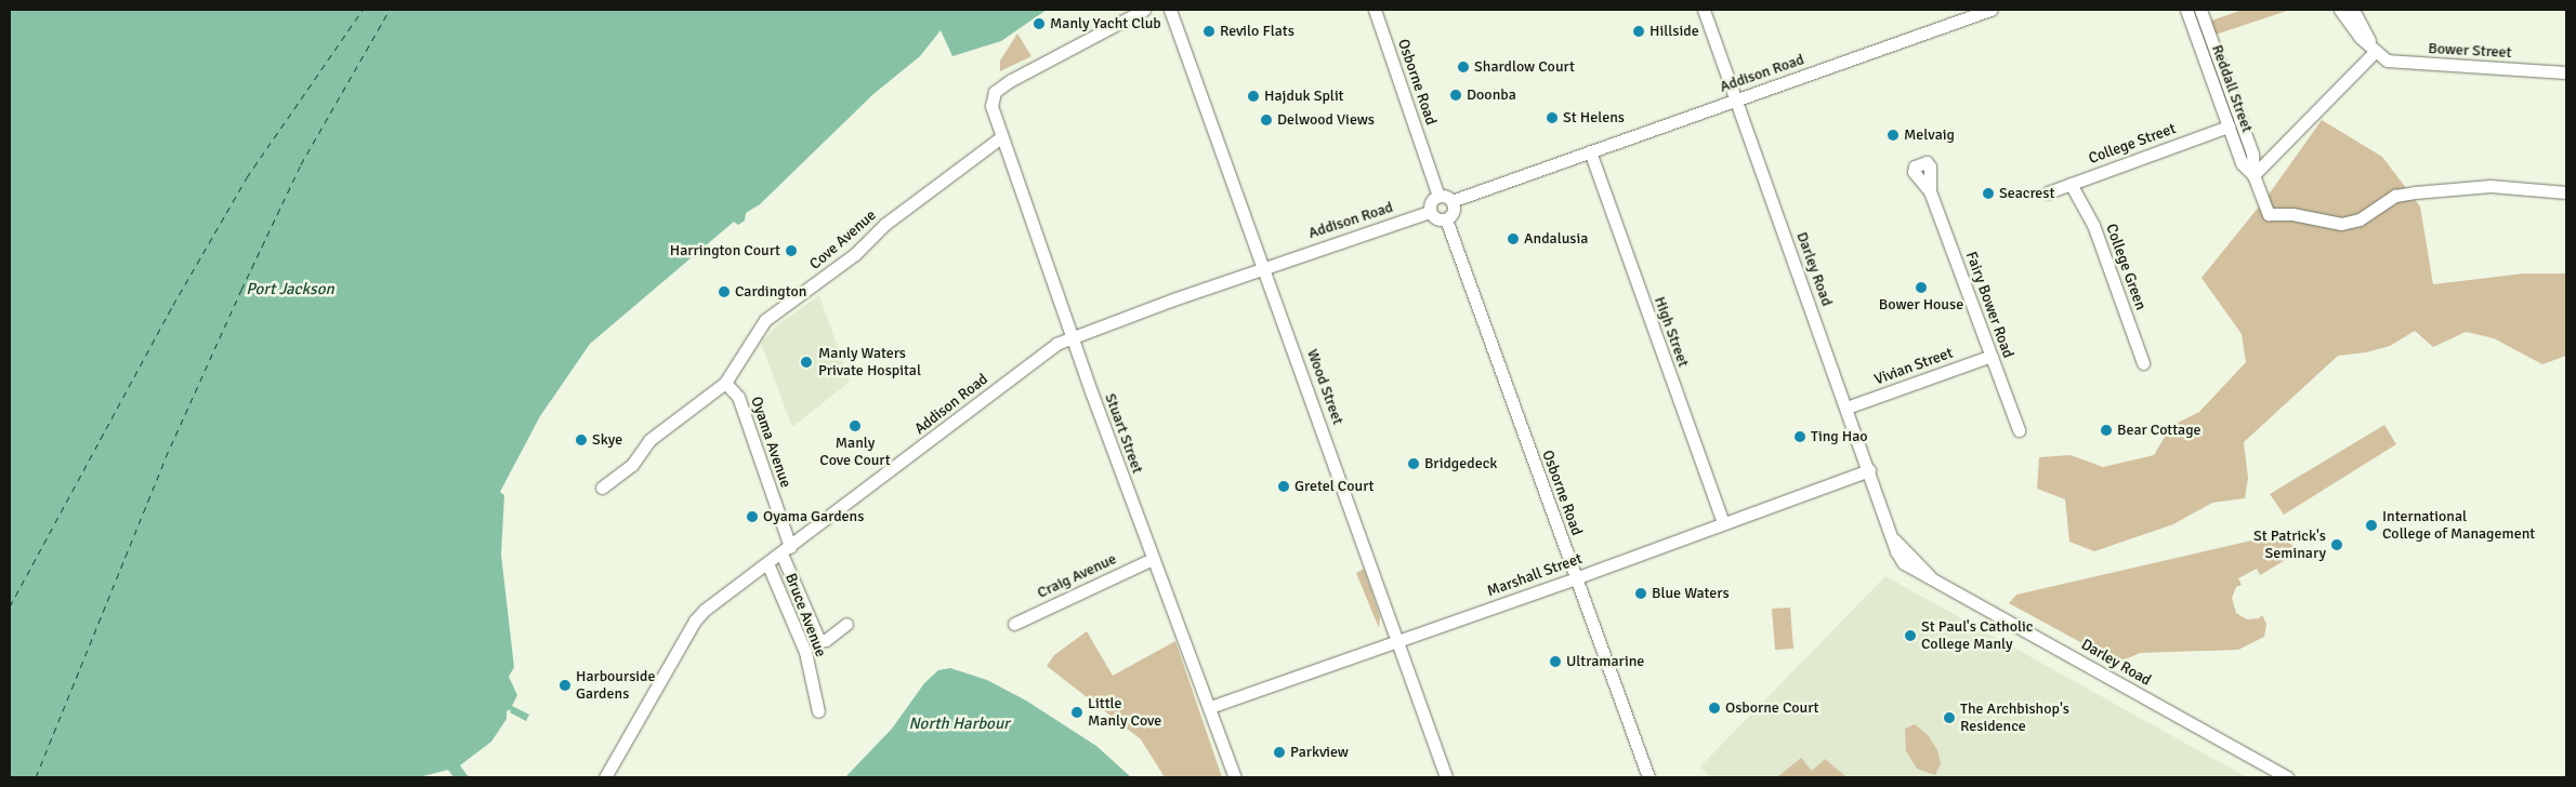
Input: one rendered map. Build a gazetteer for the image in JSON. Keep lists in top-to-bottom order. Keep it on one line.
{"streets":{"street":["Bower Street","Addison Road","Osborne Road","Reddall Street","College Street","Cove Avenue","College Green","Darley Road","Fairy Bower Road","High Street","Vivian Street","Wood Street","Stuart Street","Oyama Avenue","Marshall Street","Craig Avenue","Bruce Avenue"]},"crossings":[["Addison Road","Osborne Road"],["Addison Road","Darley Road"],["Addison Road","High Street"],["Addison Road","Wood Street"],["Addison Road","Stuart Street"],["Addison Road","Oyama Avenue"],["Addison Road","Bruce Avenue"],["Osborne Road","Marshall Street"],["Reddall Street","College Street"],["College Street","College Green"],["Cove Avenue","Stuart Street"],["Cove Avenue","Oyama Avenue"],["Darley Road","Vivian Street"],["Darley Road","Marshall Street"],["Fairy Bower Road","Vivian Street"],["High Street","Marshall Street"],["Wood Street","Marshall Street"],["Stuart Street","Marshall Street"],["Stuart Street","Craig Avenue"],["Oyama Avenue","Bruce Avenue"]],"water":["Port Jackson","North Harbour"],"places":["Manly Yacht Club","Revilo Flats","Hillside","Shardlow Court","Doonba","Hajduk Split","St Helens","Delwood Views","Melvaig","Seacrest","Andalusia","Harrington Court","Bower House","Cardington","Manly Waters Private Hospital","Manly Cove Court","Bear Cottage","Ting Hao","Skye","Bridgedeck","Gretel Court","Oyama Gardens","International College of Management","St Patrick's Seminary","Blue Waters","St Paul's Catholic College Manly","Ultramarine","Harbourside Gardens","Osborne Court","Little Manly Cove","The Archbishop's Residence","Parkview"]}
